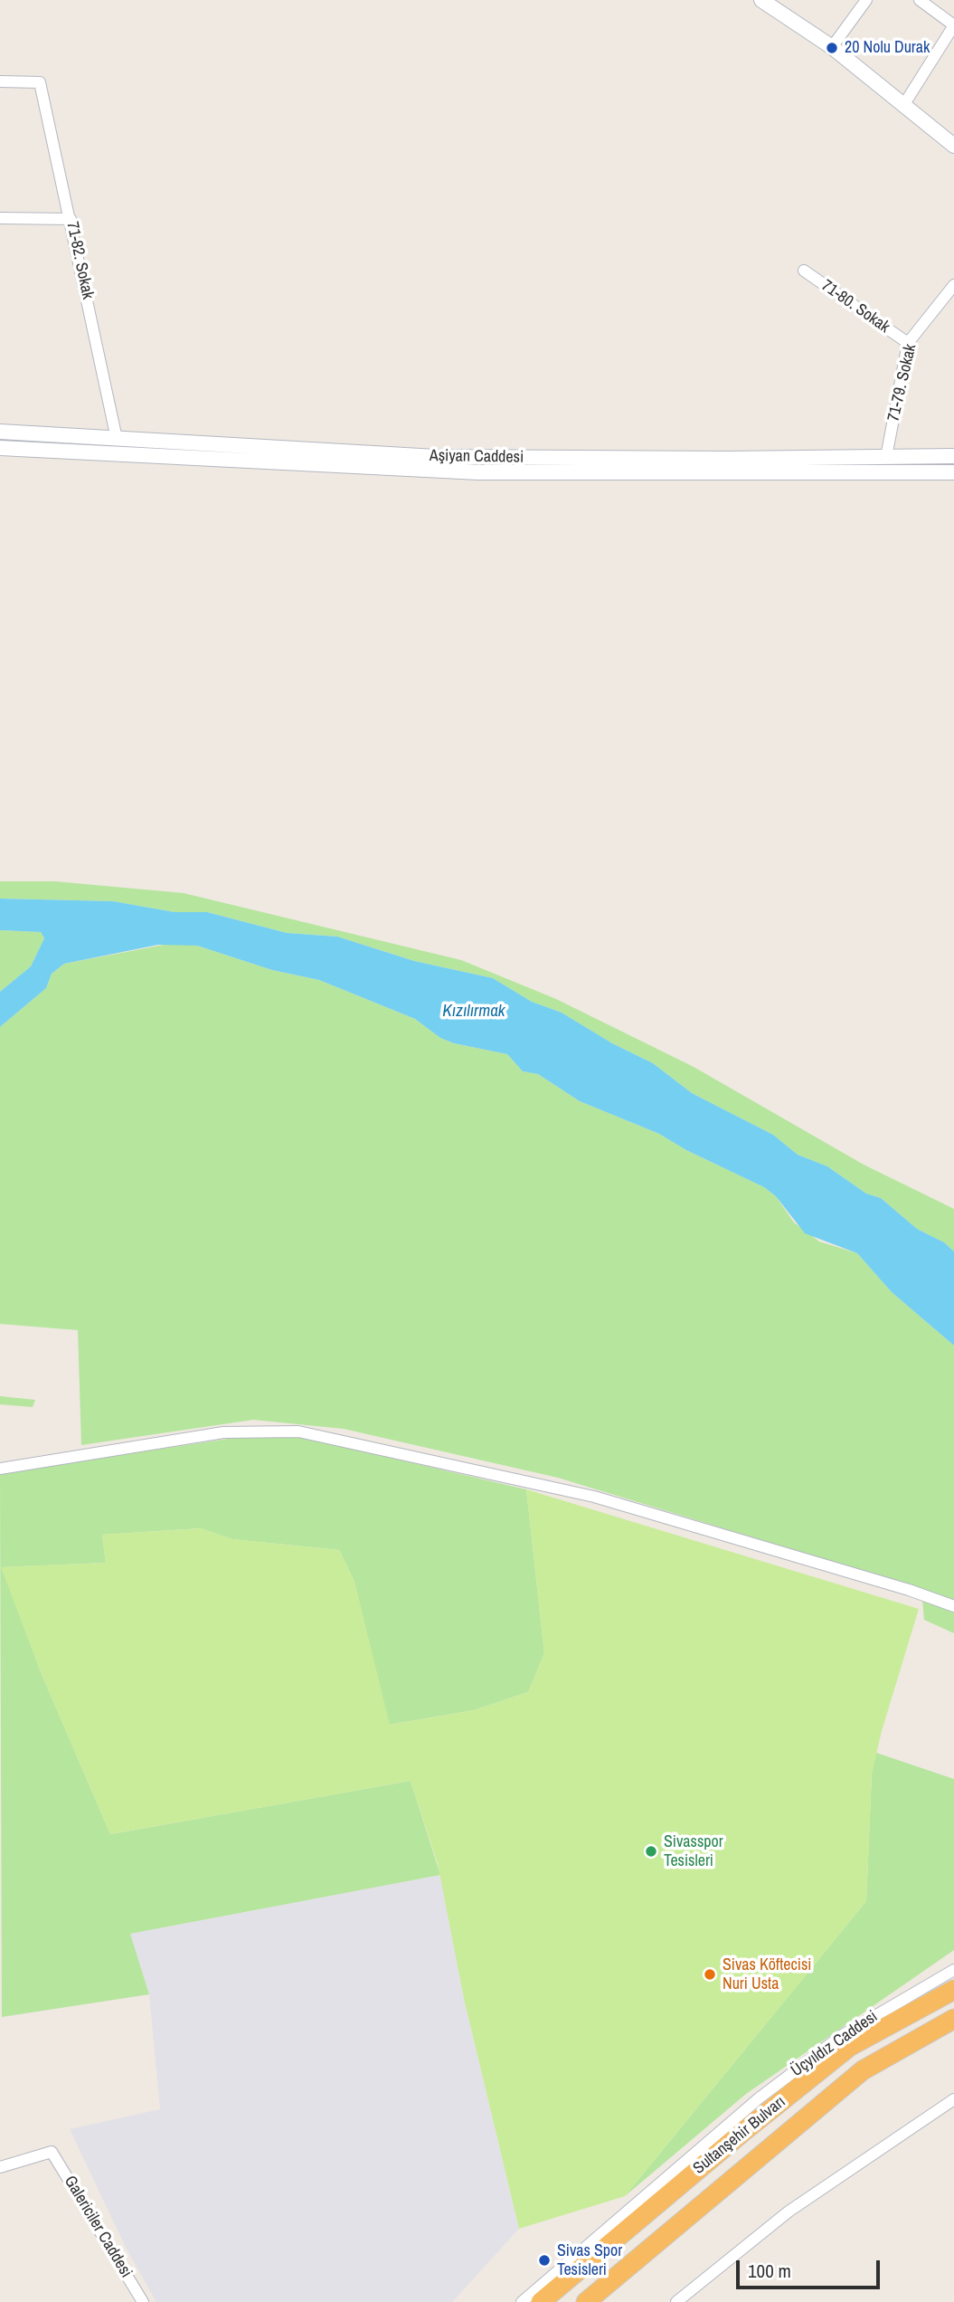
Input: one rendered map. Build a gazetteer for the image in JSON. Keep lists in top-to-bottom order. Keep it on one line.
{"streets":{"highway":["Sultanşehir Bulvarı"],"street":["71-82. Sokak","71-80. Sokak","71-79. Sokak","Aşiyan Caddesi","Üçyıldız Caddesi","Galericiler Caddesi"]},"crossings":[["71-82. Sokak","Aşiyan Caddesi"],["71-80. Sokak","71-79. Sokak"],["71-79. Sokak","Aşiyan Caddesi"]],"water":["Kızılırmak"],"places":["20 Nolu Durak","Sivasspor Tesisleri","Sivas Köftecisi Nuri Usta","Sivas Spor Tesisleri"],"scale_bar":"100 m"}
